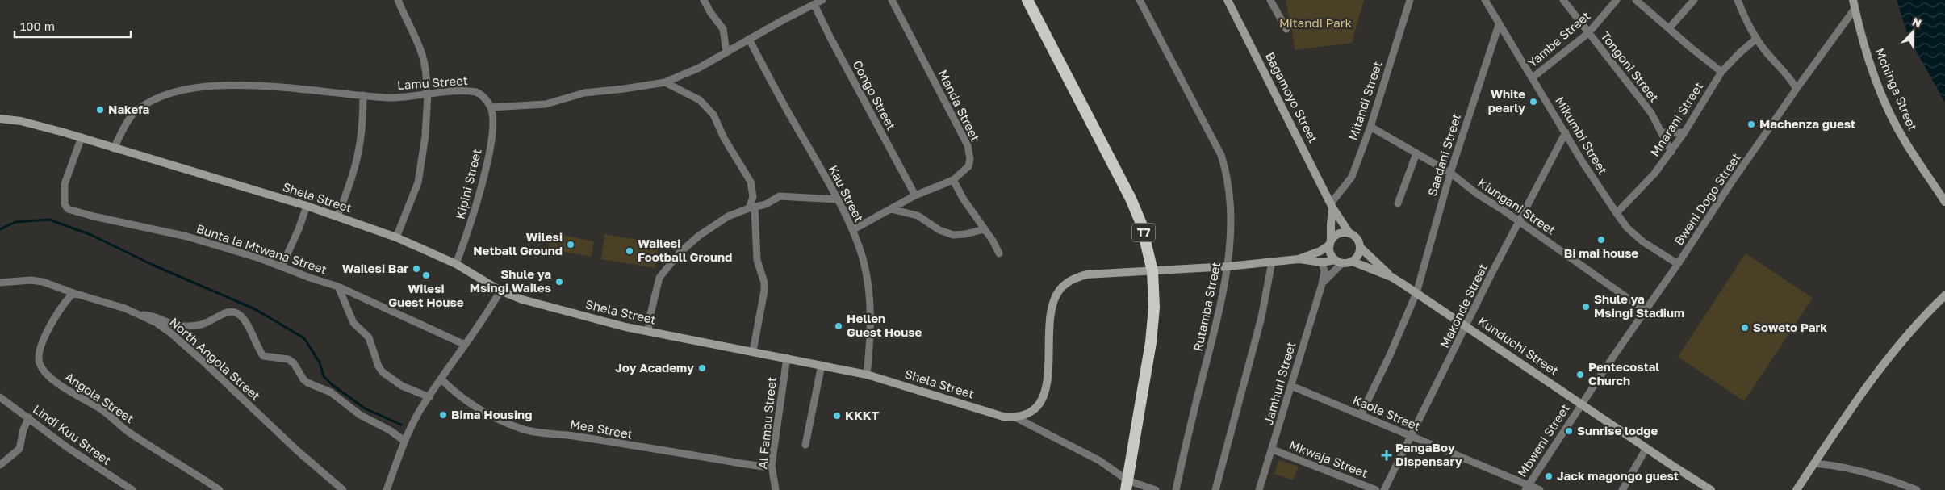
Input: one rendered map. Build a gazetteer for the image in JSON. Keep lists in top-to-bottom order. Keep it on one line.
{"streets":{"highway":["T7"],"main road":["Mchinga Street","Bagamoyo Street","Shela Street","Kunduchi Street"],"street":["Yambe Street","Tongoni Street","Lamu Street","Congo Street","Mitandi Street","Manda Street","Mnarani Street","Mikumbi Street","Saadani Street","Kipini Street","Kau Street","Bweni Dogo Street","Kiungani Street","Bunta la Mtwana Street","Makonde Street","Rutamba Street","North Angola Street","Jamhuri Street","Angola Street","Kaole Street","Al Famau Street","Mea Street","Lindi Kuu Street","Mbweni Street","Mkwaja Street"]},"crossings":[["Yambe Street","Tongoni Street"],["Yambe Street","Mikumbi Street"],["Tongoni Street","Mnarani Street"],["Lamu Street","Kipini Street"],["Lamu Street","Shela Street"],["Mchinga Street","Bweni Dogo Street"],["Congo Street","Manda Street"],["Bagamoyo Street","Mitandi Street"],["Mitandi Street","Kiungani Street"],["Manda Street","Kau Street"],["Mnarani Street","Mikumbi Street"],["Mikumbi Street","Saadani Street"],["Mikumbi Street","Bweni Dogo Street"],["Mikumbi Street","Makonde Street"],["Saadani Street","Kiungani Street"],["Saadani Street","Kunduchi Street"],["Saadani Street","Kaole Street"],["Kipini Street","Shela Street"],["Kau Street","Shela Street"],["Shela Street","Bunta la Mtwana Street"],["Shela Street","Al Famau Street"],["Bweni Dogo Street","Kiungani Street"],["Bweni Dogo Street","Kunduchi Street"],["Bweni Dogo Street","Mbweni Street"],["Kiungani Street","Makonde Street"],["Makonde Street","Kunduchi Street"],["Makonde Street","Kaole Street"],["Kunduchi Street","Mbweni Street"],["North Angola Street","Angola Street"],["Jamhuri Street","Kaole Street"],["Jamhuri Street","Mkwaja Street"],["Kaole Street","Mbweni Street"],["Al Famau Street","Mea Street"]],"parks":["Mitandi Park"],"places":{"other":["White pearly","Nakefa","Machenza guest","Bi mai house","Wilesi Netball Ground","Wailesi Football Ground","Wailesi Bar","Wilesi Guest House","Shule ya Msingi Wailes","Shule ya Msingi Stadium","Hellen Guest House","Soweto Park","Joy Academy","Pentecostal Church","Bima Housing","KKKT","Sunrise lodge","Jack magongo guest"],"health":["PangaBoy Dispensary"]},"scale_bar":"100 m","north":"top right"}
